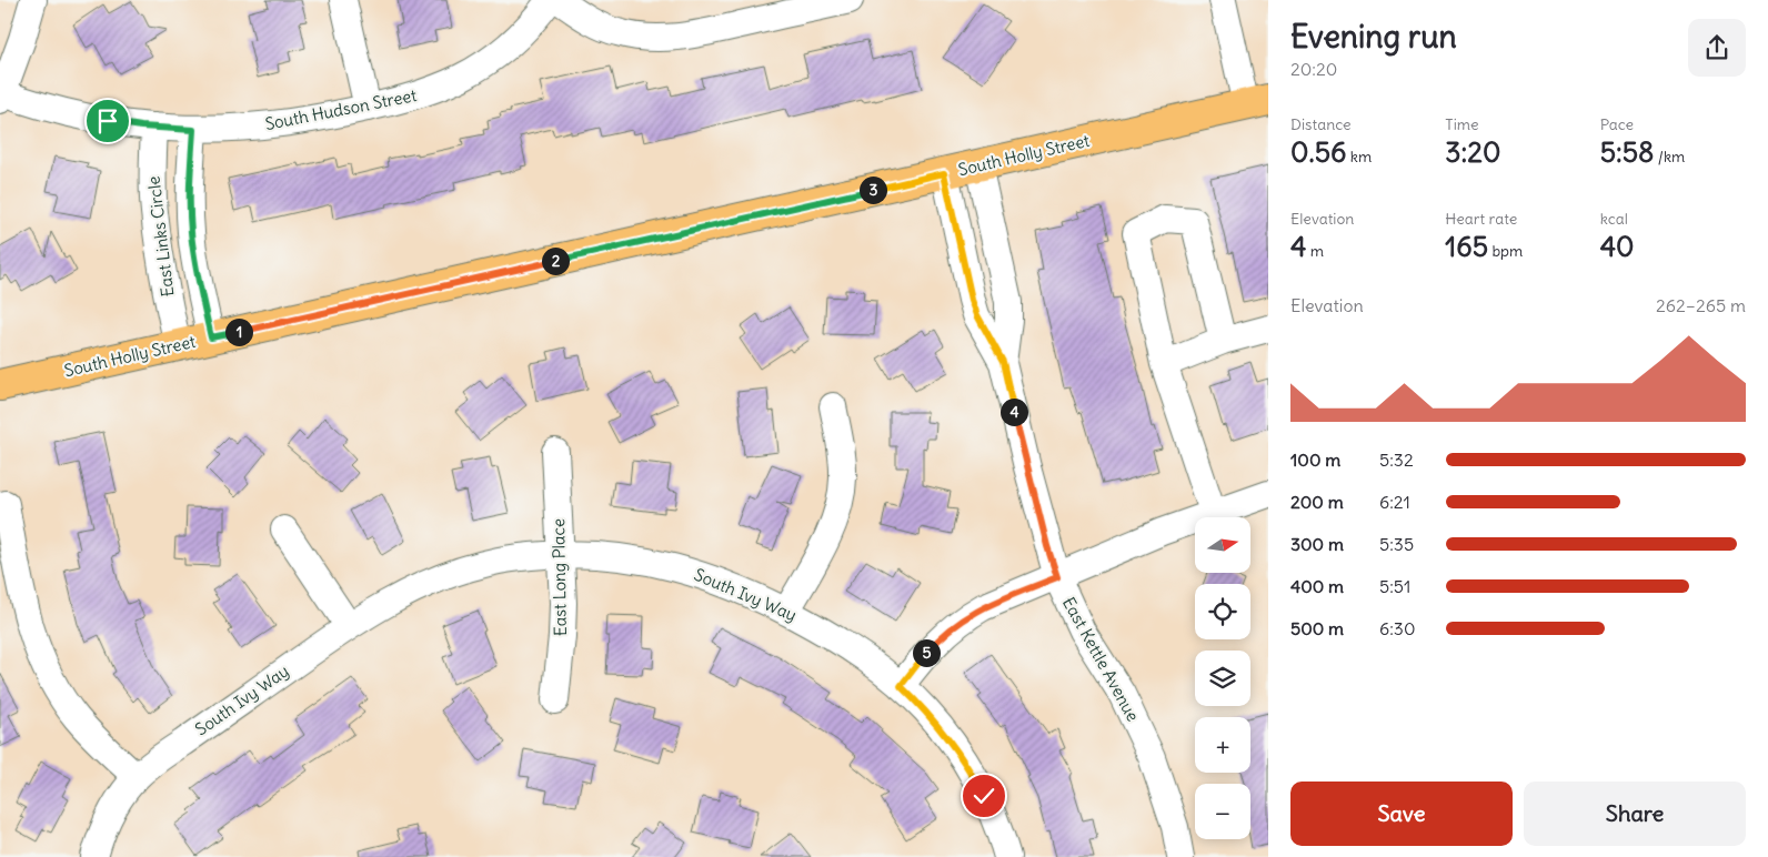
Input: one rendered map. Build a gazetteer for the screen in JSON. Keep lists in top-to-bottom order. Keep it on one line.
{"streets":{"main road":["South Holly Street"],"street":["South Hudson Street","East Links Circle","East Long Place","South Ivy Way","East Kettle Avenue"]},"crossings":[["South Hudson Street","East Links Circle"],["South Holly Street","East Links Circle"],["South Holly Street","East Kettle Avenue"],["East Long Place","South Ivy Way"]],"north":"right","page":{"heading":["Evening run","20:20"],"stats":[["Distance","0.56 km"],["Time","3:20"],["Pace","5:58 /km"],["Elevation","4 m"],["Heart rate","165 bpm"],["kcal","40"]],"pins":["3","2","1","4","5"],"chart":["Elevation","262–265 m"],"list":[{"name":"100 m","note":"5:32"},{"name":"200 m","note":"6:21"},{"name":"300 m","note":"5:35"},{"name":"400 m","note":"5:51"},{"name":"500 m","note":"6:30"}],"map_buttons":["+","−"],"buttons":["Save","Share"]}}
